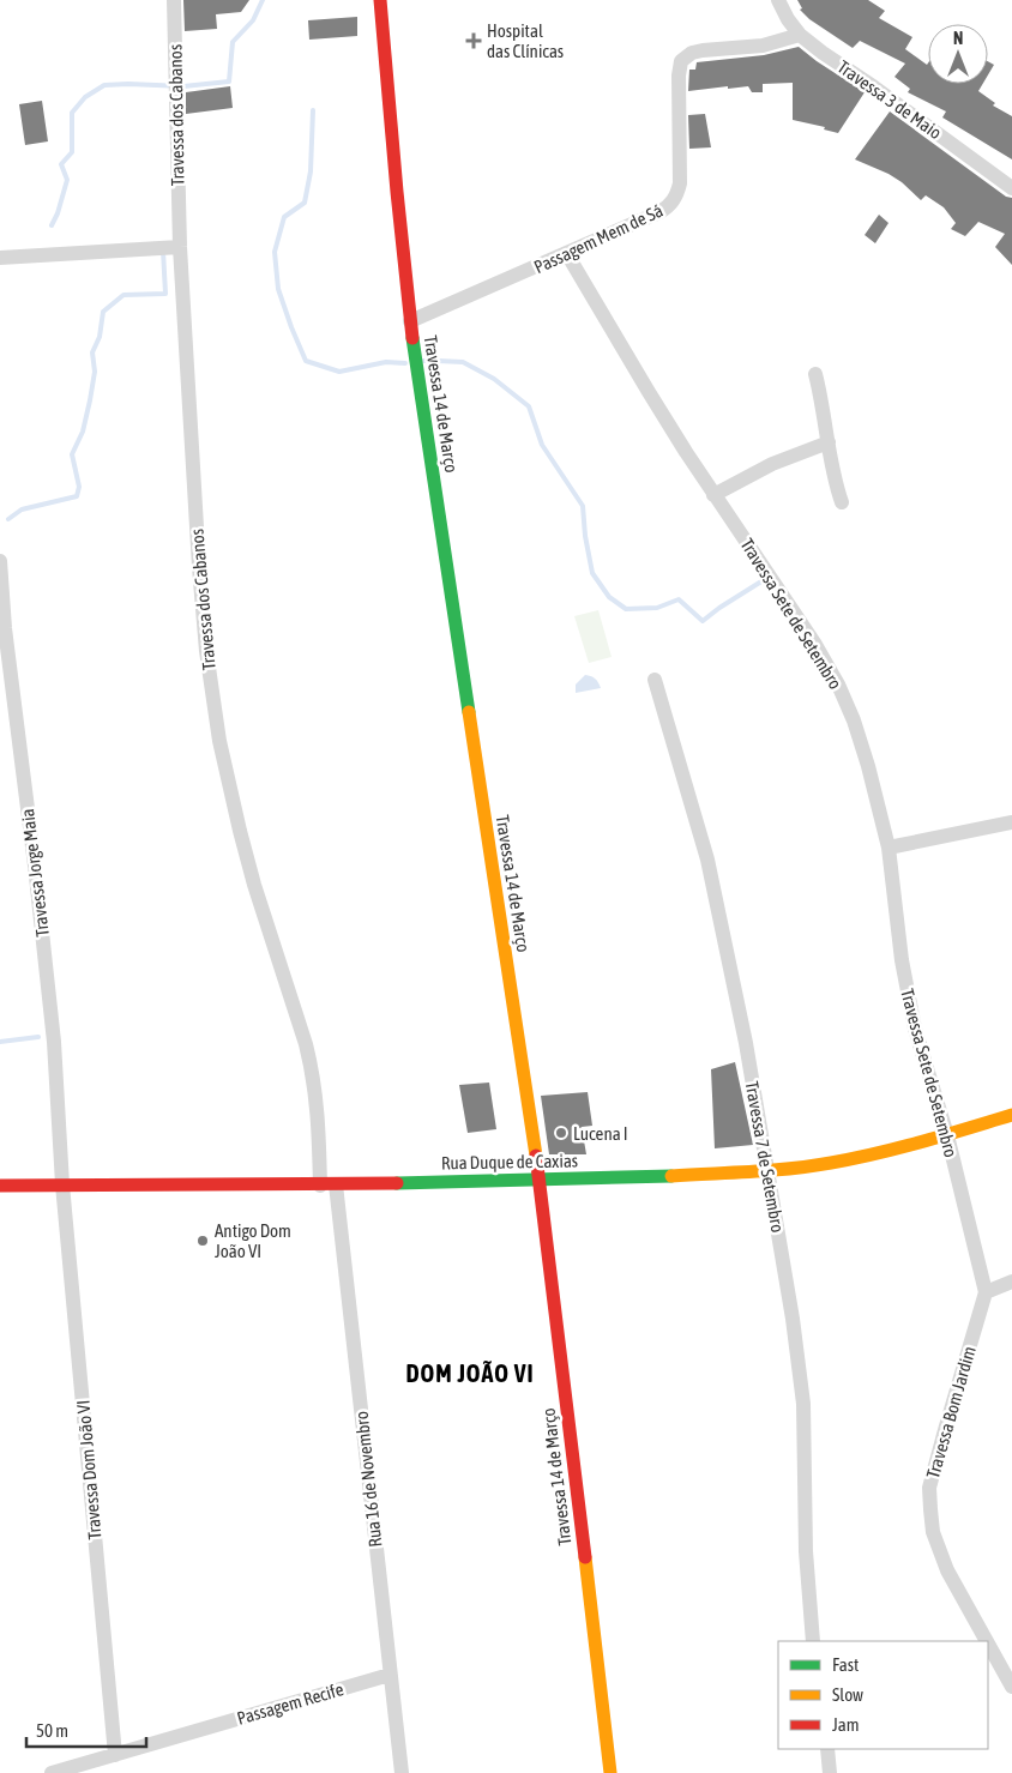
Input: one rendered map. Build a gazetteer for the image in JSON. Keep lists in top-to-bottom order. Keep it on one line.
{"streets":{"street":["Travessa 3 de Maio","Travessa dos Cabanos","Passagem Mem de Sá","Travessa 14 de Março","Travessa Sete de Setembro","Travessa Jorge Maia","Travessa 7 de Setembro","Rua Duque de Caxias","Travessa Bom Jardim","Travessa Dom João VI","Rua 16 de Novembro","Passagem Recife"]},"crossings":[["Travessa 3 de Maio","Passagem Mem de Sá"],["Travessa dos Cabanos","Rua Duque de Caxias"],["Travessa dos Cabanos","Rua 16 de Novembro"],["Passagem Mem de Sá","Travessa 14 de Março"],["Passagem Mem de Sá","Travessa Sete de Setembro"],["Travessa 14 de Março","Rua Duque de Caxias"],["Travessa Sete de Setembro","Rua Duque de Caxias"],["Travessa Sete de Setembro","Travessa Bom Jardim"],["Travessa Jorge Maia","Rua Duque de Caxias"],["Travessa Jorge Maia","Travessa Dom João VI"],["Travessa 7 de Setembro","Rua Duque de Caxias"],["Rua Duque de Caxias","Travessa Dom João VI"],["Rua Duque de Caxias","Rua 16 de Novembro"],["Travessa Dom João VI","Passagem Recife"],["Rua 16 de Novembro","Passagem Recife"]],"districts":["DOM JOÃO VI"],"places":{"health":["Hospital das Clínicas"],"other":["Lucena I","Antigo Dom João VI"]},"legend":["Fast","Slow","Jam"],"scale_bar":"50 m","north":"top"}
